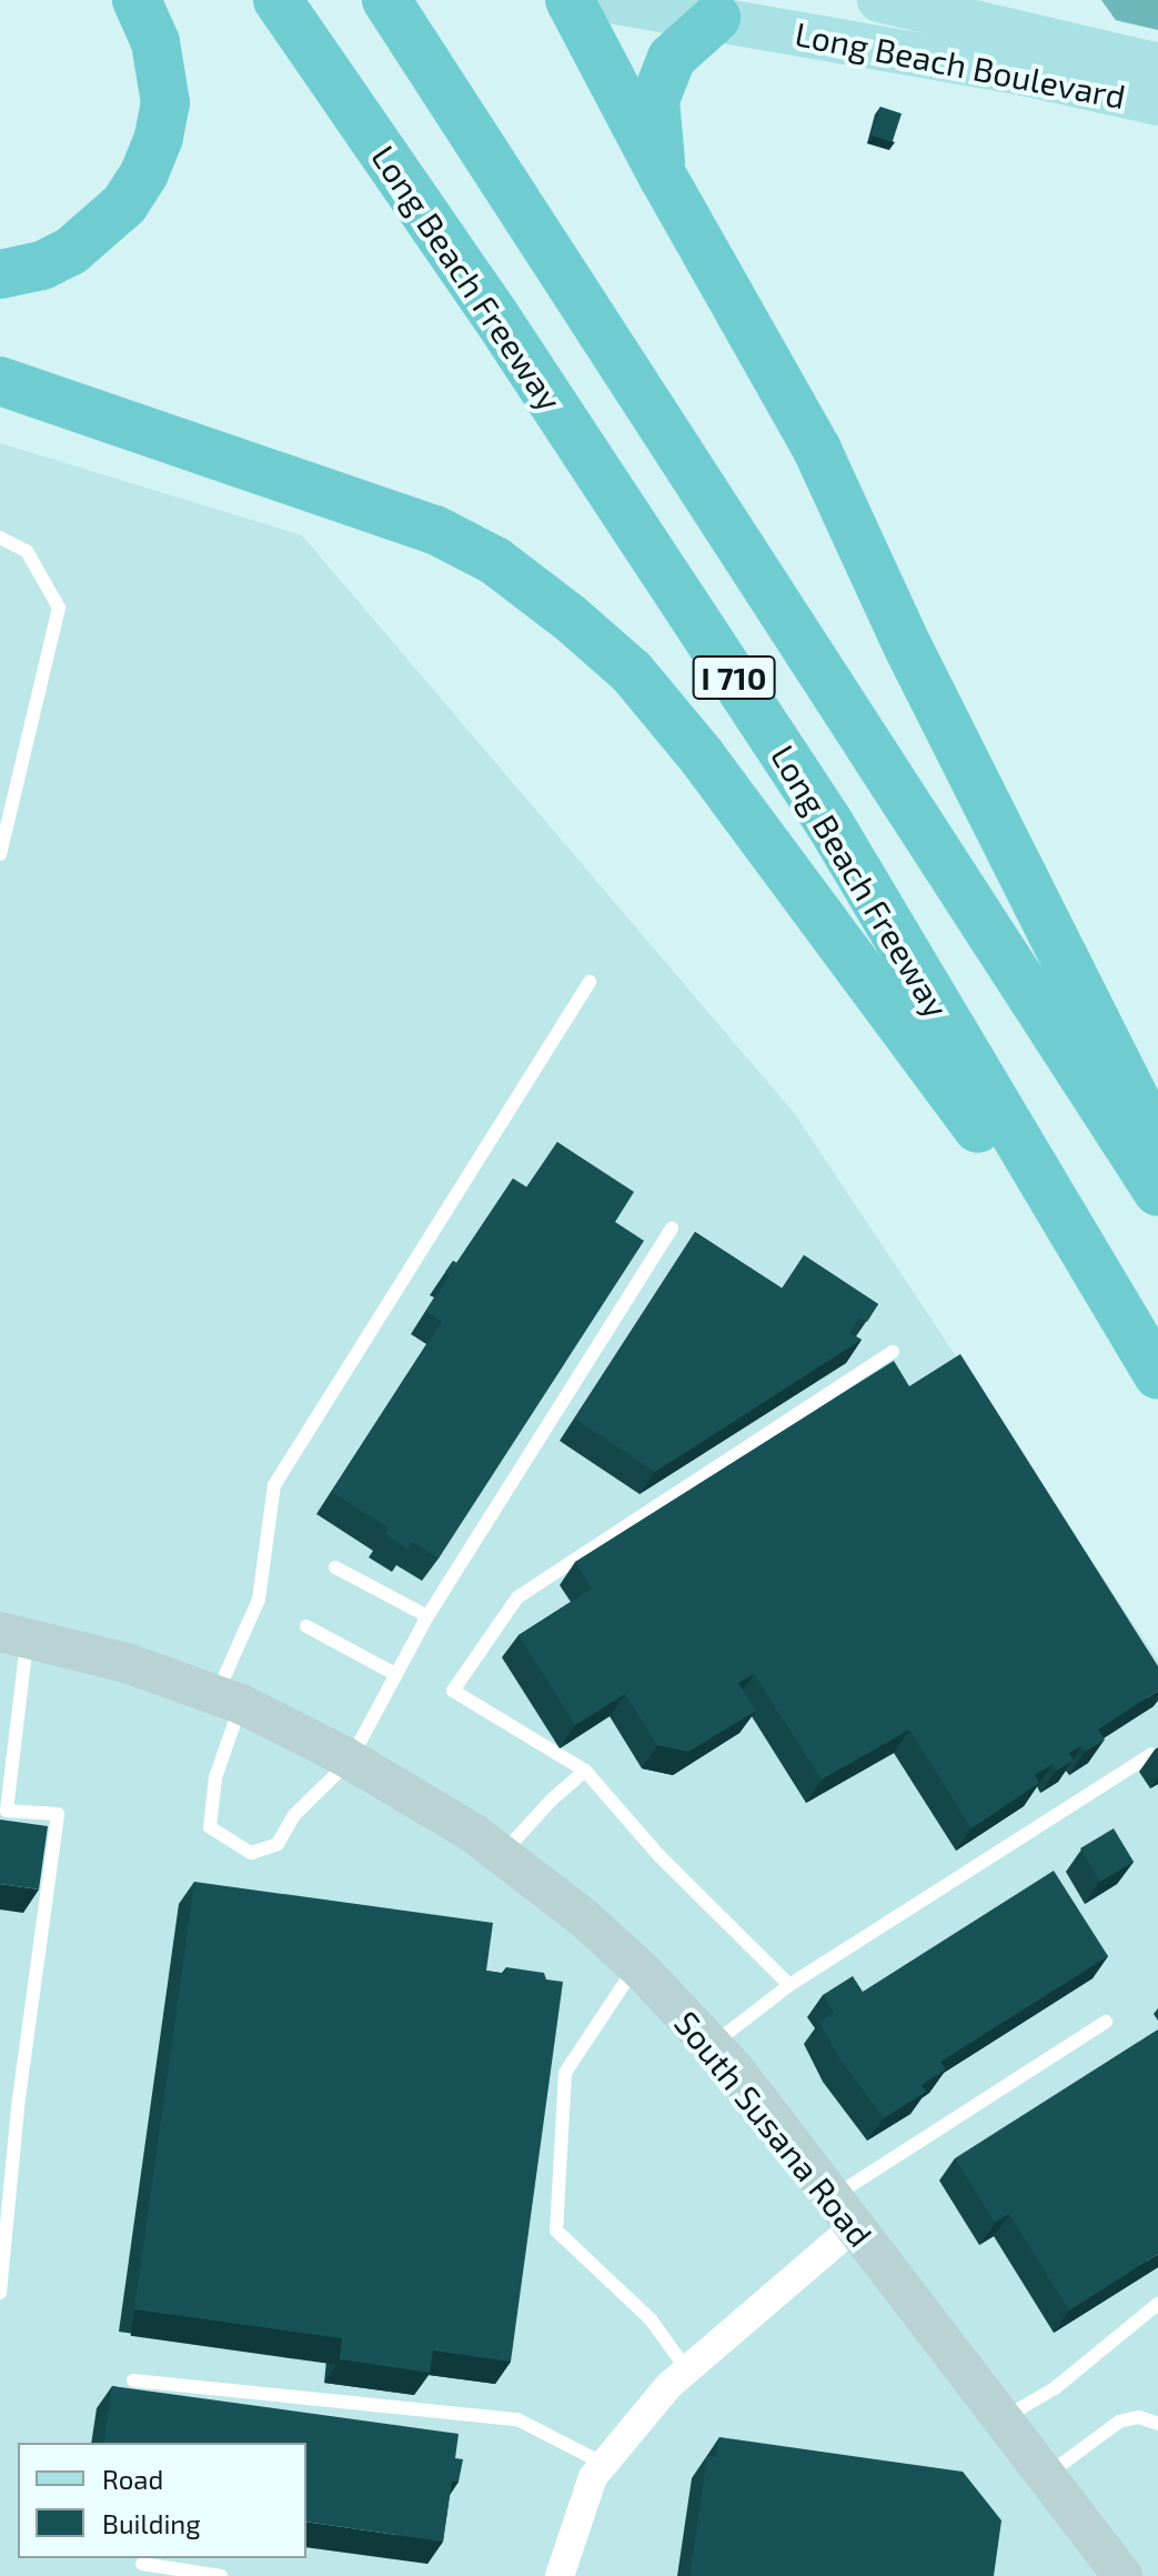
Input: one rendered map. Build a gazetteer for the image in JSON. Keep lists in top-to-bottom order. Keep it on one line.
{"streets":{"highway":["Long Beach Freeway","I 710"],"main road":["Long Beach Boulevard"],"street":["South Susana Road"]},"legend":["Road","Building"]}
